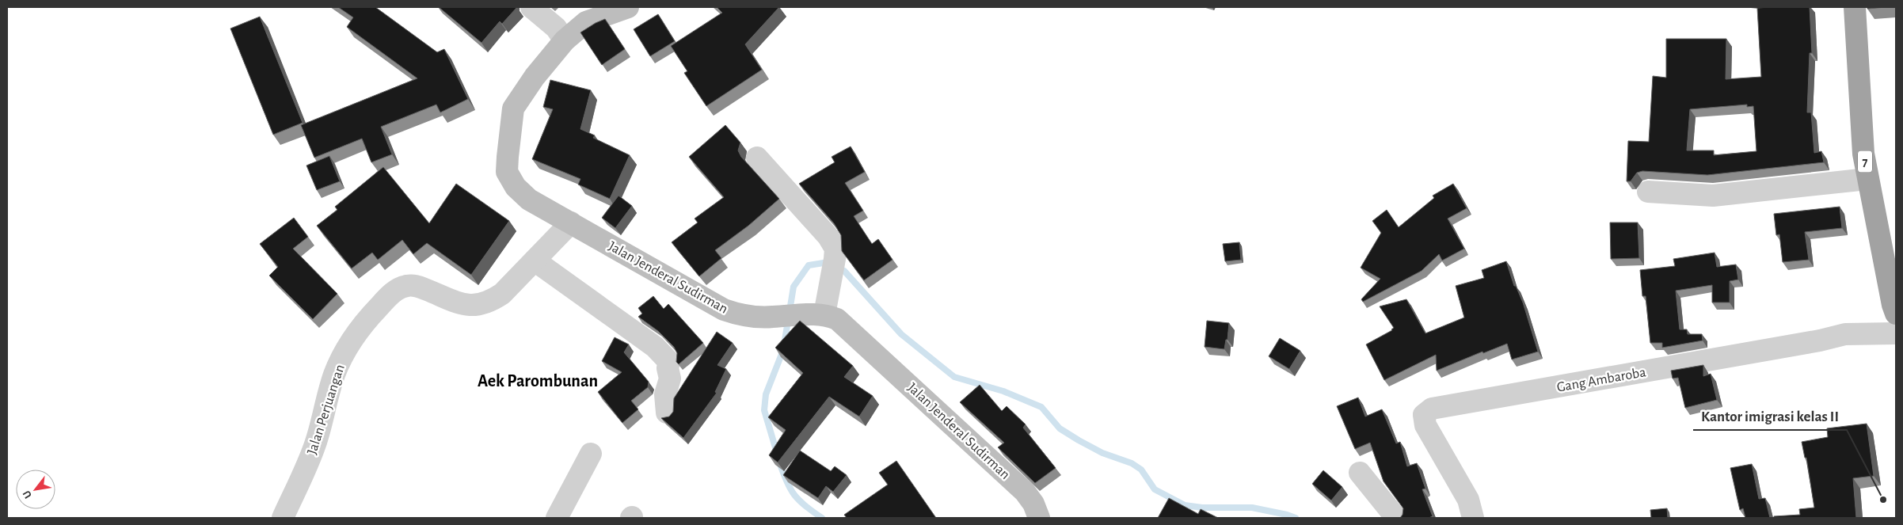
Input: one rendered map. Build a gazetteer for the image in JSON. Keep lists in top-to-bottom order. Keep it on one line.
{"streets":{"highway":["7"],"main road":["Jalan Jenderal Sudirman"],"street":["Gang Ambaroba","Jalan Perjuangan"]},"crossings":[["Jalan Jenderal Sudirman","Jalan Perjuangan"]],"districts":["Aek Parombunan"],"places":["Kantor imigrasi kelas II"],"north":"bottom left"}
